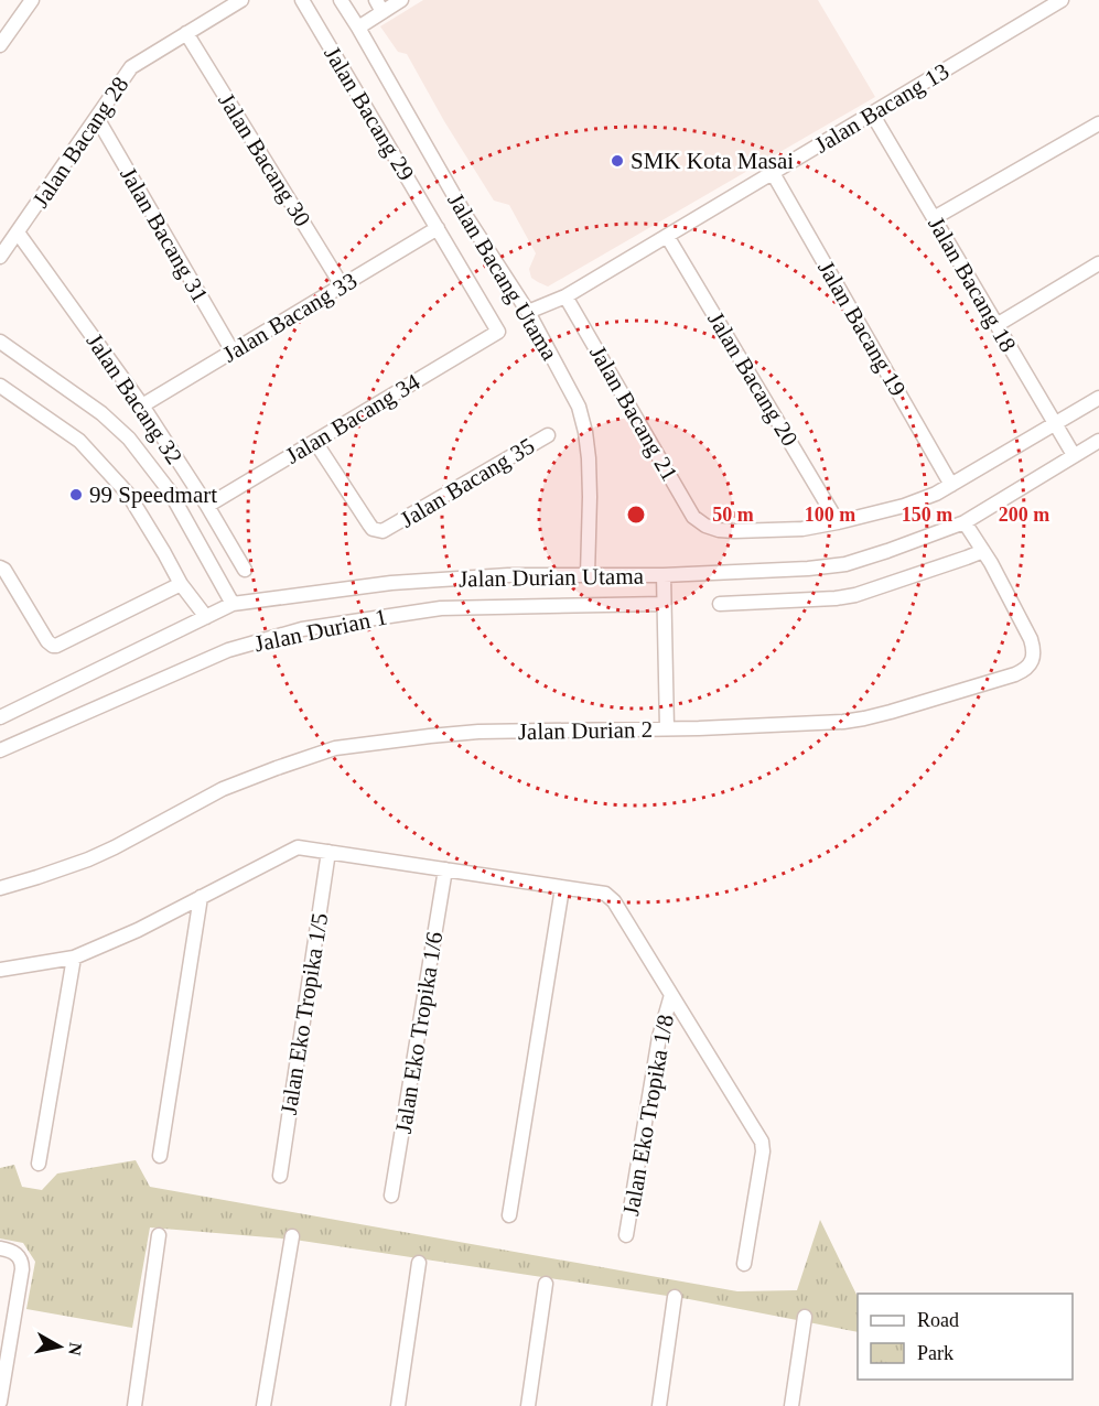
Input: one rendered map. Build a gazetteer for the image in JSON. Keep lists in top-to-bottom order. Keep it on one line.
{"streets":{"street":["Jalan Bacang 13","Jalan Bacang 29","Jalan Bacang 28","Jalan Bacang 30","Jalan Bacang 31","Jalan Bacang Utama","Jalan Bacang 18","Jalan Bacang 33","Jalan Bacang 19","Jalan Bacang 20","Jalan Bacang 32","Jalan Bacang 21","Jalan Bacang 34","Jalan Bacang 35","Jalan Durian Utama","Jalan Durian 1","Jalan Durian 2","Jalan Eko Tropika 1/5","Jalan Eko Tropika 1/6","Jalan Eko Tropika 1/8"]},"crossings":[["Jalan Bacang 13","Jalan Bacang Utama"],["Jalan Bacang 13","Jalan Bacang 18"],["Jalan Bacang 13","Jalan Bacang 19"],["Jalan Bacang 13","Jalan Bacang 20"],["Jalan Bacang 13","Jalan Bacang 21"],["Jalan Bacang 29","Jalan Bacang 33"],["Jalan Bacang 29","Jalan Bacang 34"],["Jalan Bacang 28","Jalan Bacang 30"],["Jalan Bacang 28","Jalan Bacang 31"],["Jalan Bacang 28","Jalan Bacang 32"],["Jalan Bacang 30","Jalan Bacang 33"],["Jalan Bacang 31","Jalan Bacang 33"],["Jalan Bacang Utama","Jalan Durian Utama"],["Jalan Bacang 18","Jalan Durian Utama"],["Jalan Bacang 33","Jalan Bacang 32"],["Jalan Bacang 20","Jalan Bacang 21"],["Jalan Bacang 32","Jalan Bacang 34"],["Jalan Bacang 34","Jalan Bacang 35"],["Jalan Durian Utama","Jalan Durian 2"]],"places":["SMK Kota Masai","99 Speedmart"],"legend":["Road","Park"],"north":"right","rings":["50 m","100 m","150 m","200 m"]}
